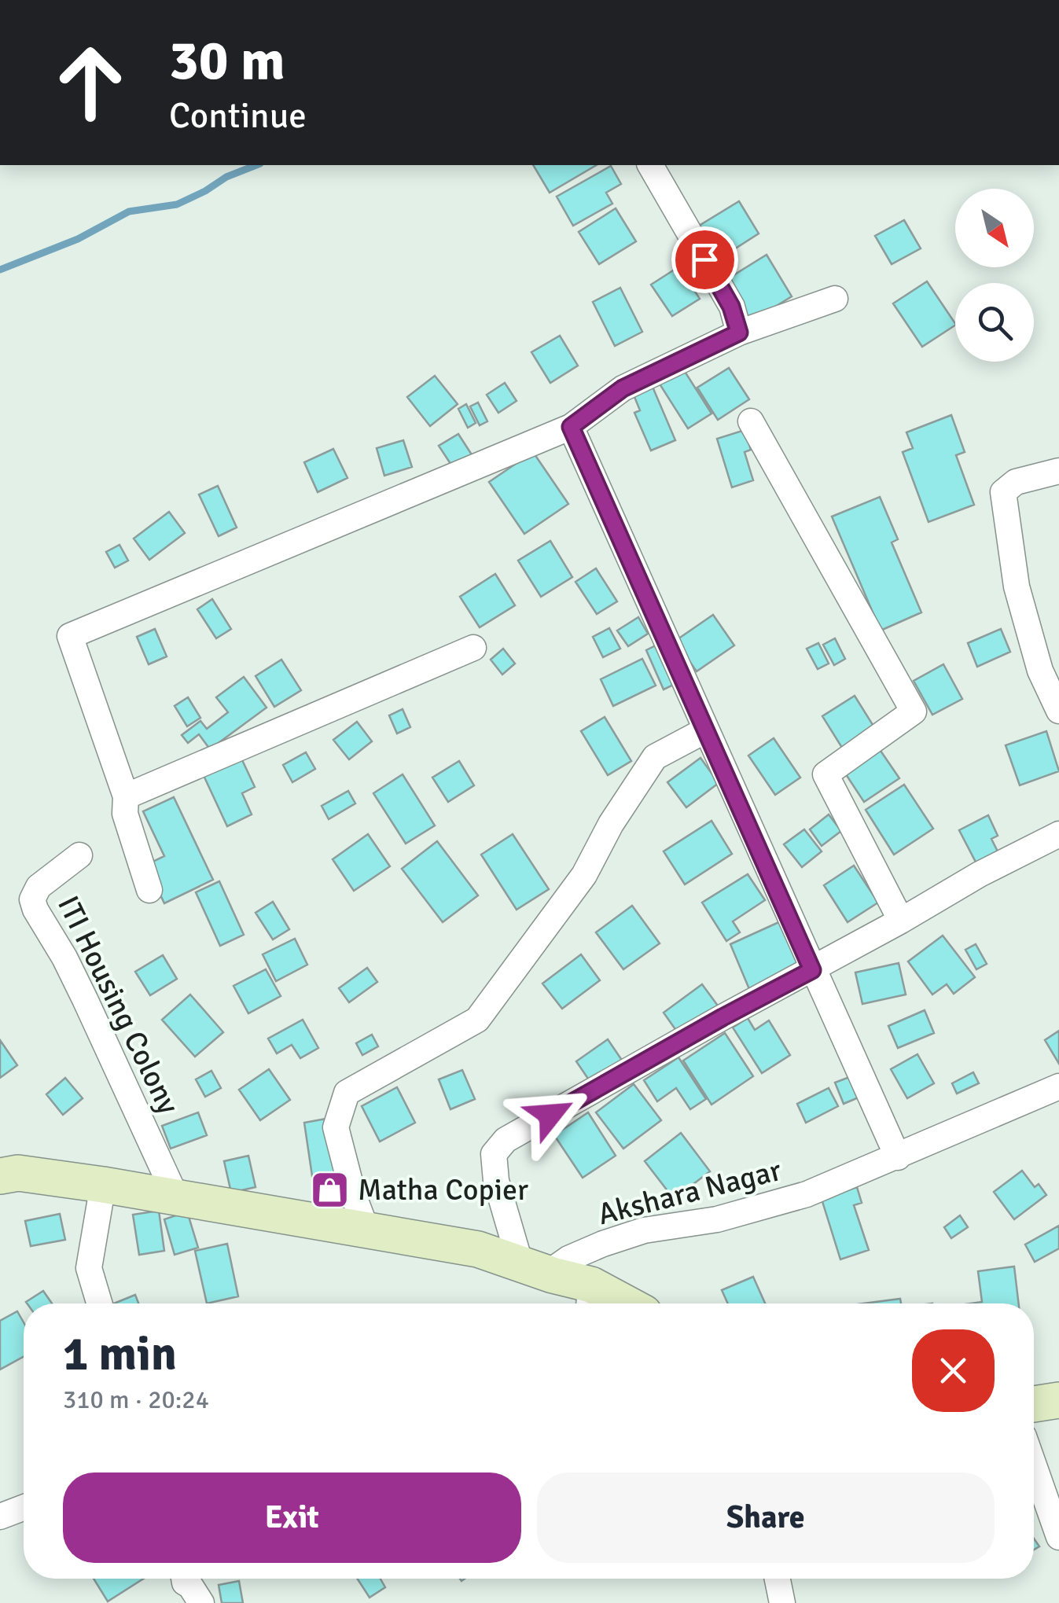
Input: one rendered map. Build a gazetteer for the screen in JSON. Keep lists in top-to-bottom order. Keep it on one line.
{"streets":{"street":["ITI Housing Colony","Akshara Nagar"]},"places":{"shop":["Matha Copier"]},"north":"bottom right","page":{"turn":["30 m","Continue"],"heading":["1 min","310 m · 20:24"],"buttons":["Exit","Share"]}}
